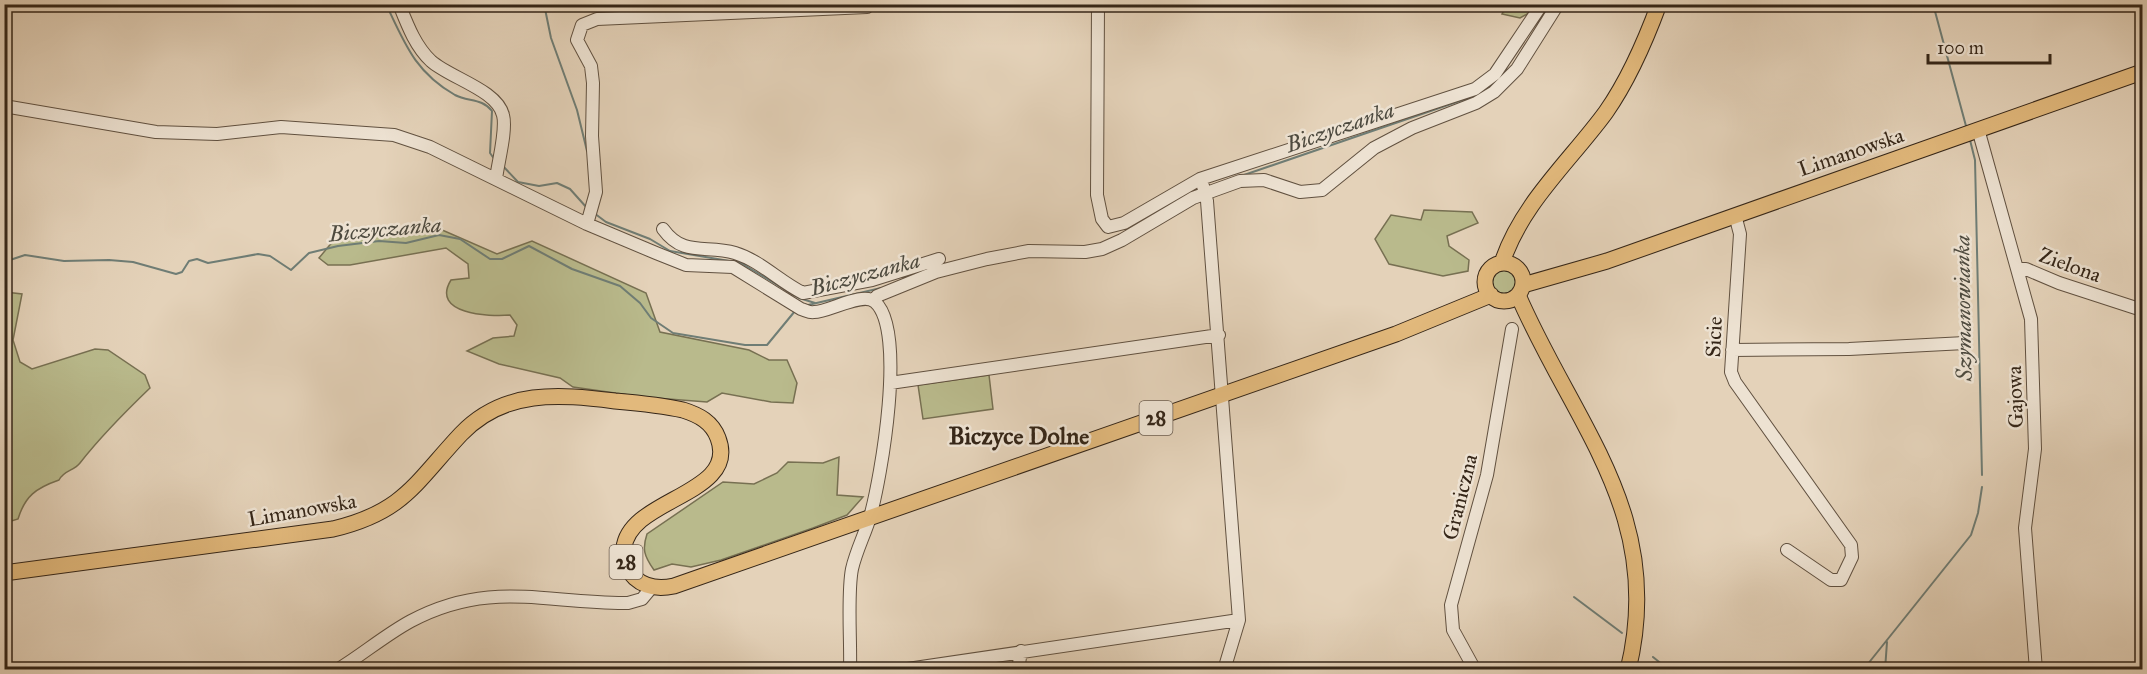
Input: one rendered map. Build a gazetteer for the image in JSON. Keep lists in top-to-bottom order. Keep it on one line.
{"streets":{"main road":["Limanowska","28"],"street":["Zielona","Sicie","Gajowa","Graniczna"]},"crossings":[["Limanowska","Sicie"],["Limanowska","Gajowa"],["Limanowska","28"],["Zielona","Gajowa"]],"districts":["Biczyce Dolne"],"water":["Biczyczanka","Szymanowianka"],"scale_bar":"100 m"}
